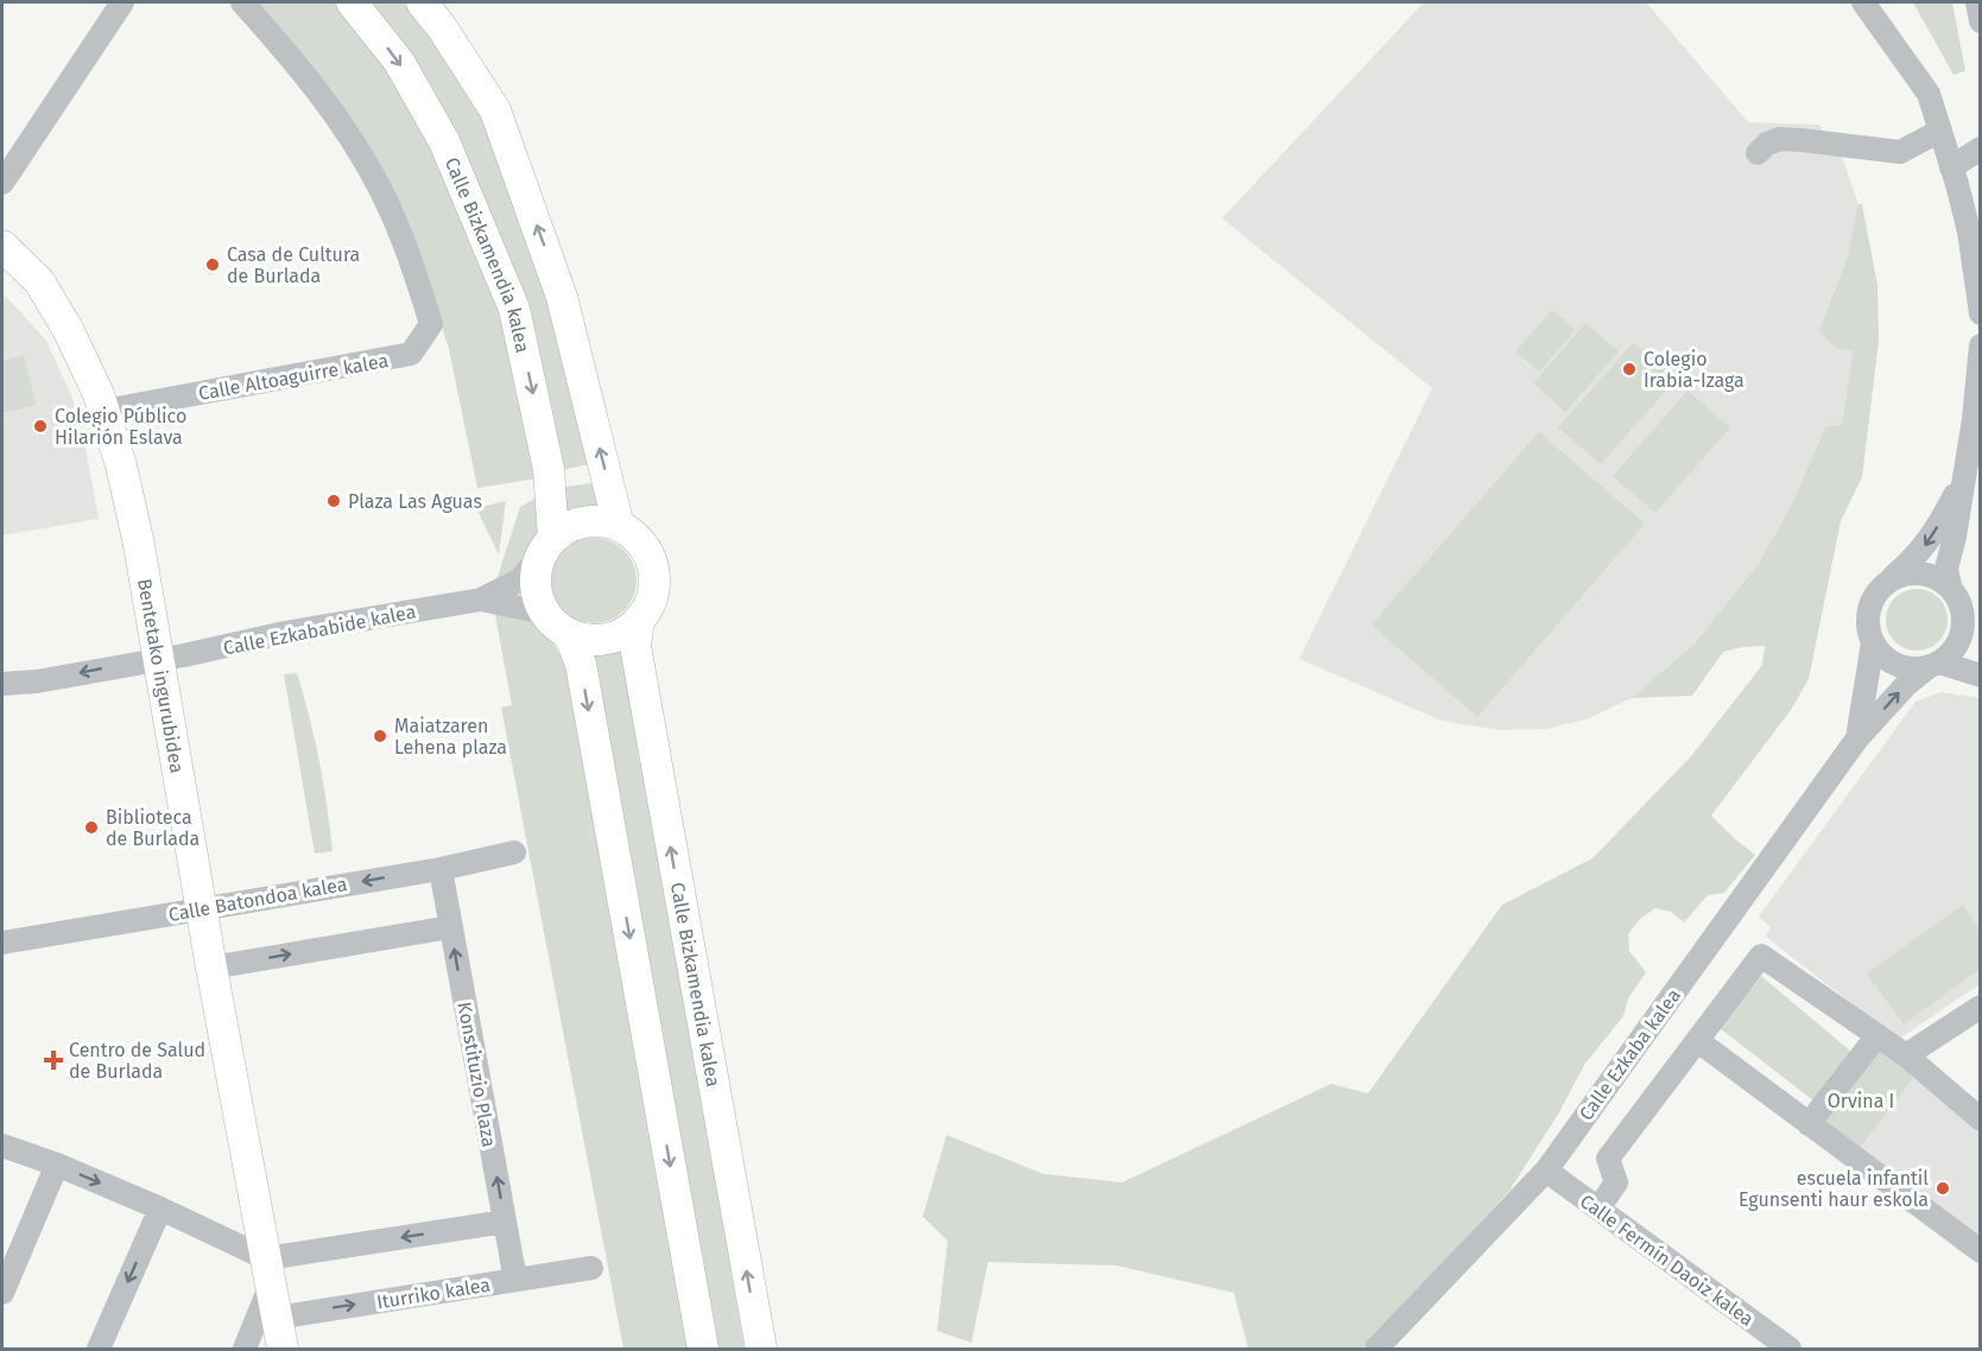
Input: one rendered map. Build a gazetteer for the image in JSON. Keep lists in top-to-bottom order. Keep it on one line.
{"streets":{"main road":["Calle Bizkamendia kalea","Bentetako ingurubidea"],"street":["Calle Altoaguirre kalea","Calle Ezkababide kalea","Calle Batondoa kalea","Calle Ezkaba kalea","Konstituzio Plaza","Calle Fermín Daoiz kalea","Iturriko kalea"]},"crossings":[["Calle Bizkamendia kalea","Calle Ezkababide kalea"],["Calle Altoaguirre kalea","Bentetako ingurubidea"],["Calle Ezkababide kalea","Bentetako ingurubidea"],["Bentetako ingurubidea","Calle Batondoa kalea"],["Bentetako ingurubidea","Iturriko kalea"],["Calle Batondoa kalea","Konstituzio Plaza"],["Calle Ezkaba kalea","Calle Fermín Daoiz kalea"],["Konstituzio Plaza","Iturriko kalea"]],"one_way":["Konstituzio Plaza"],"parks":["Orvina I"],"places":{"other":["Casa de Cultura de Burlada","Colegio Irabia-Izaga","Colegio Público Hilarión Eslava","Plaza Las Aguas","Maiatzaren Lehena plaza","Biblioteca de Burlada","escuela infantil Egunsenti haur eskola"],"health":["Centro de Salud de Burlada"]}}
